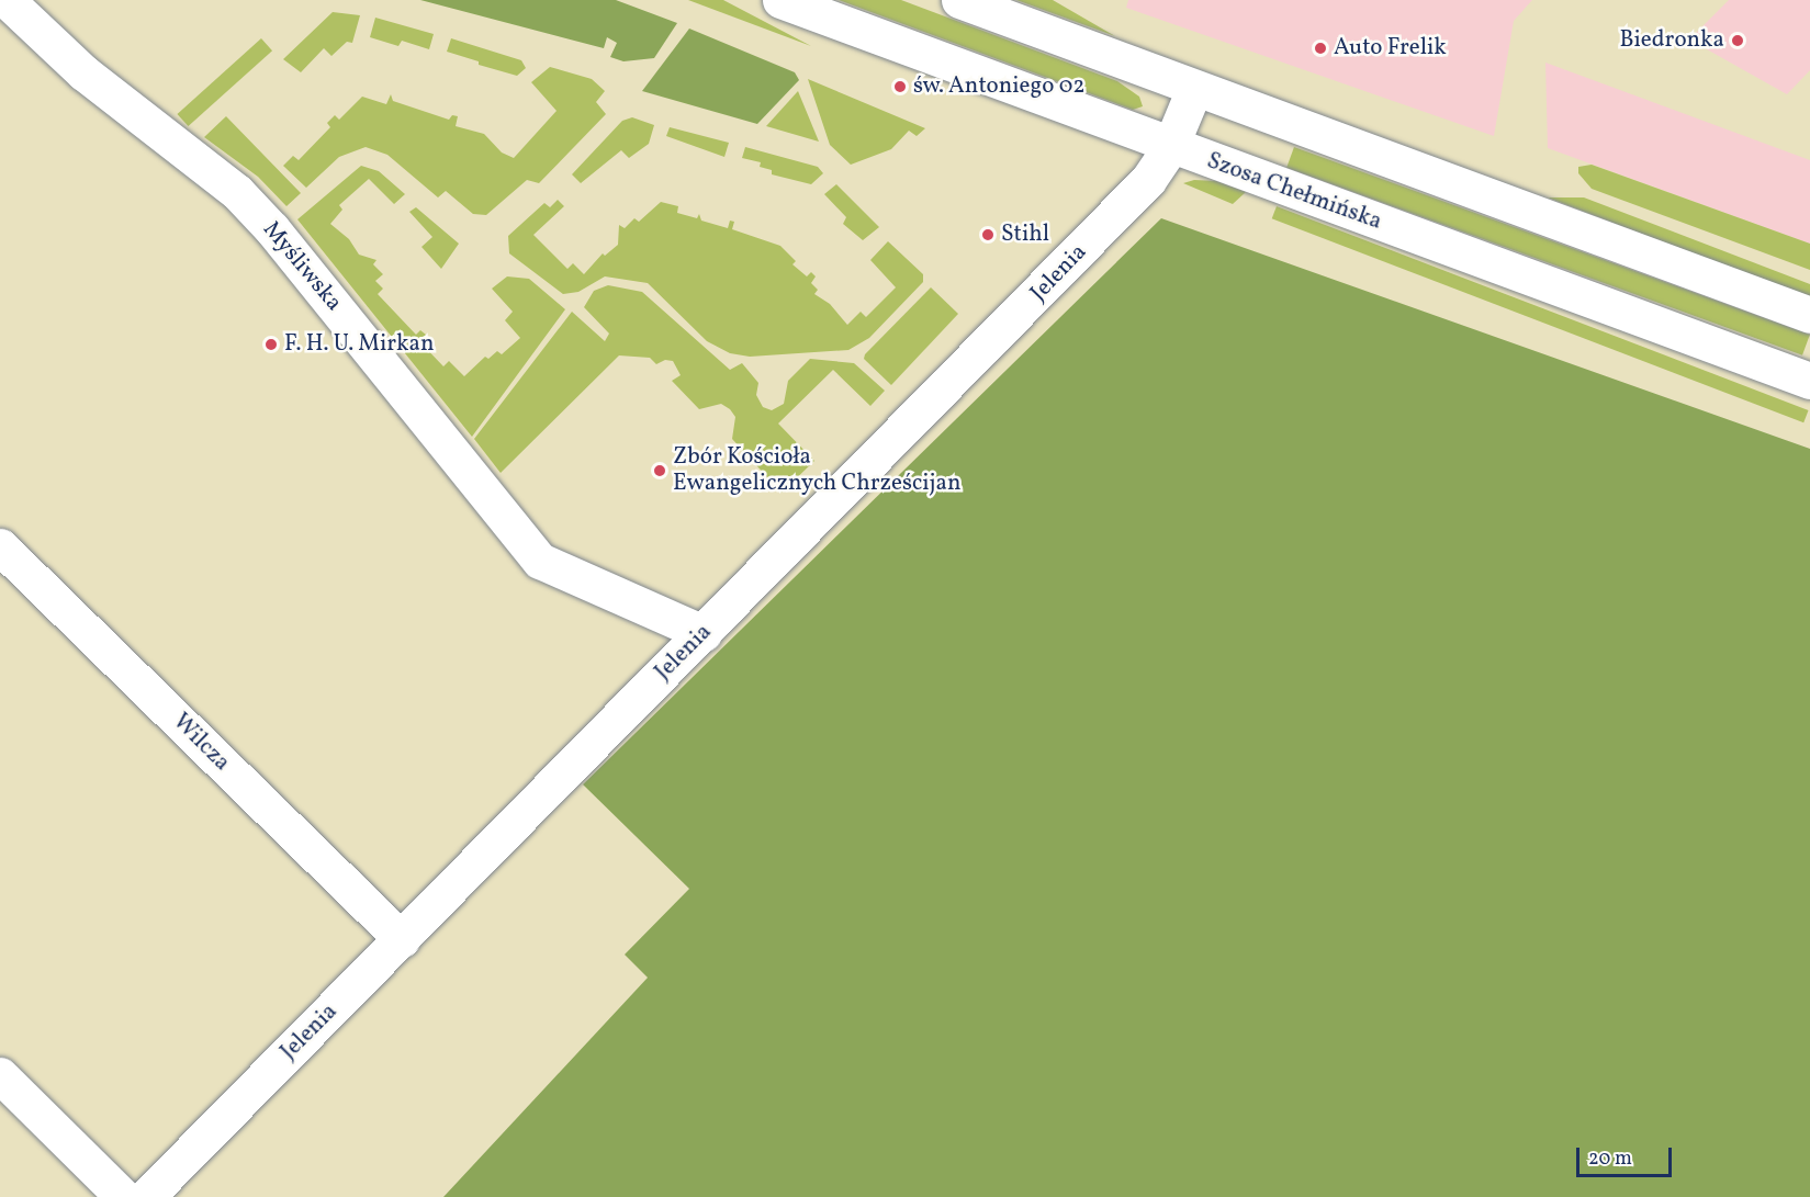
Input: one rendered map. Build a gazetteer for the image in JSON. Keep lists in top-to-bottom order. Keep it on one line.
{"streets":{"street":["Szosa Chełmińska","Myśliwska","Jelenia","Wilcza"]},"crossings":[["Szosa Chełmińska","Jelenia"],["Myśliwska","Jelenia"],["Jelenia","Wilcza"]],"places":["Biedronka","Auto Frelik","św. Antoniego 02","Stihl","F. H. U. Mirkan","Zbór Kościoła Ewangelicznych Chrześcijan"],"scale_bar":"20 m"}
